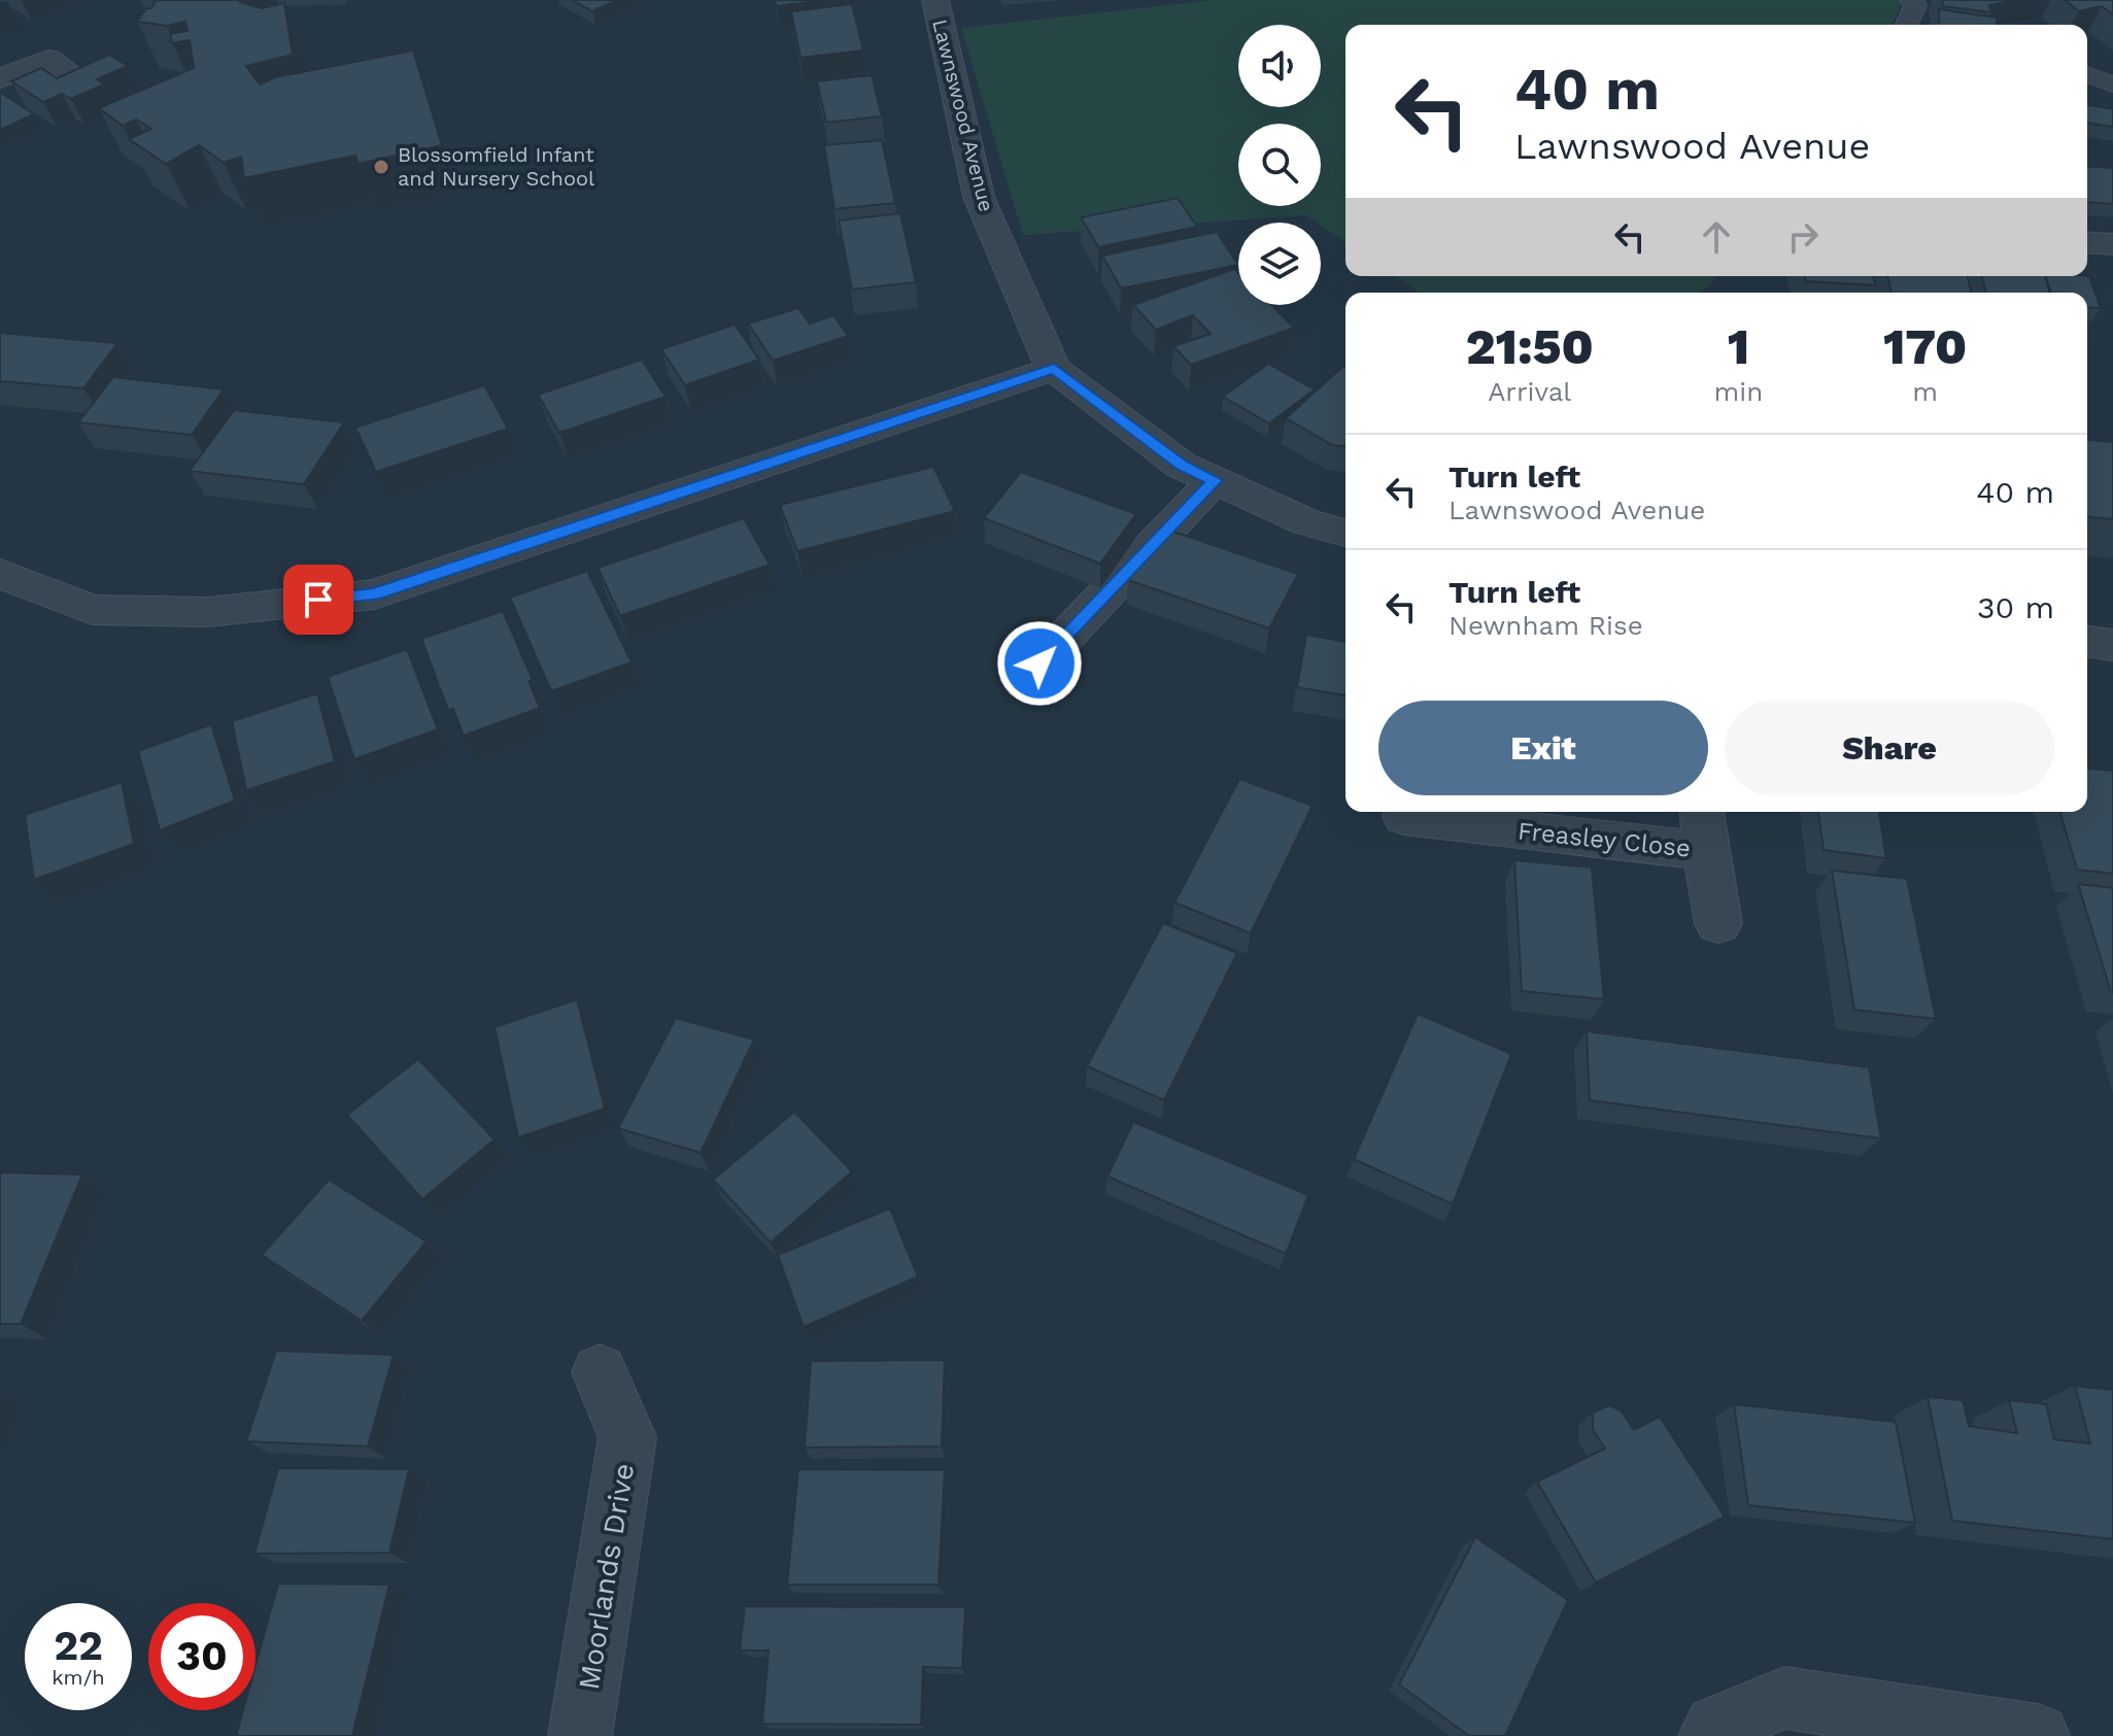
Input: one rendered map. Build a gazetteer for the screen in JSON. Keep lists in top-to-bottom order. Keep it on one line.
{"streets":{"street":["Lawnswood Avenue","Freasley Close","Moorlands Drive"]},"places":["Blossomfield Infant and Nursery School"],"page":{"turn":["40 m","Lawnswood Avenue"],"eta":["21:50","Arrival","1","min","170","m"],"list":[{"name":"Turn left","note":"Lawnswood Avenue","value":"40 m"},{"name":"Turn left","note":"Newnham Rise","value":"30 m"}],"buttons":["Exit","Share"],"speed":"22 km/h","limit":"30"}}
